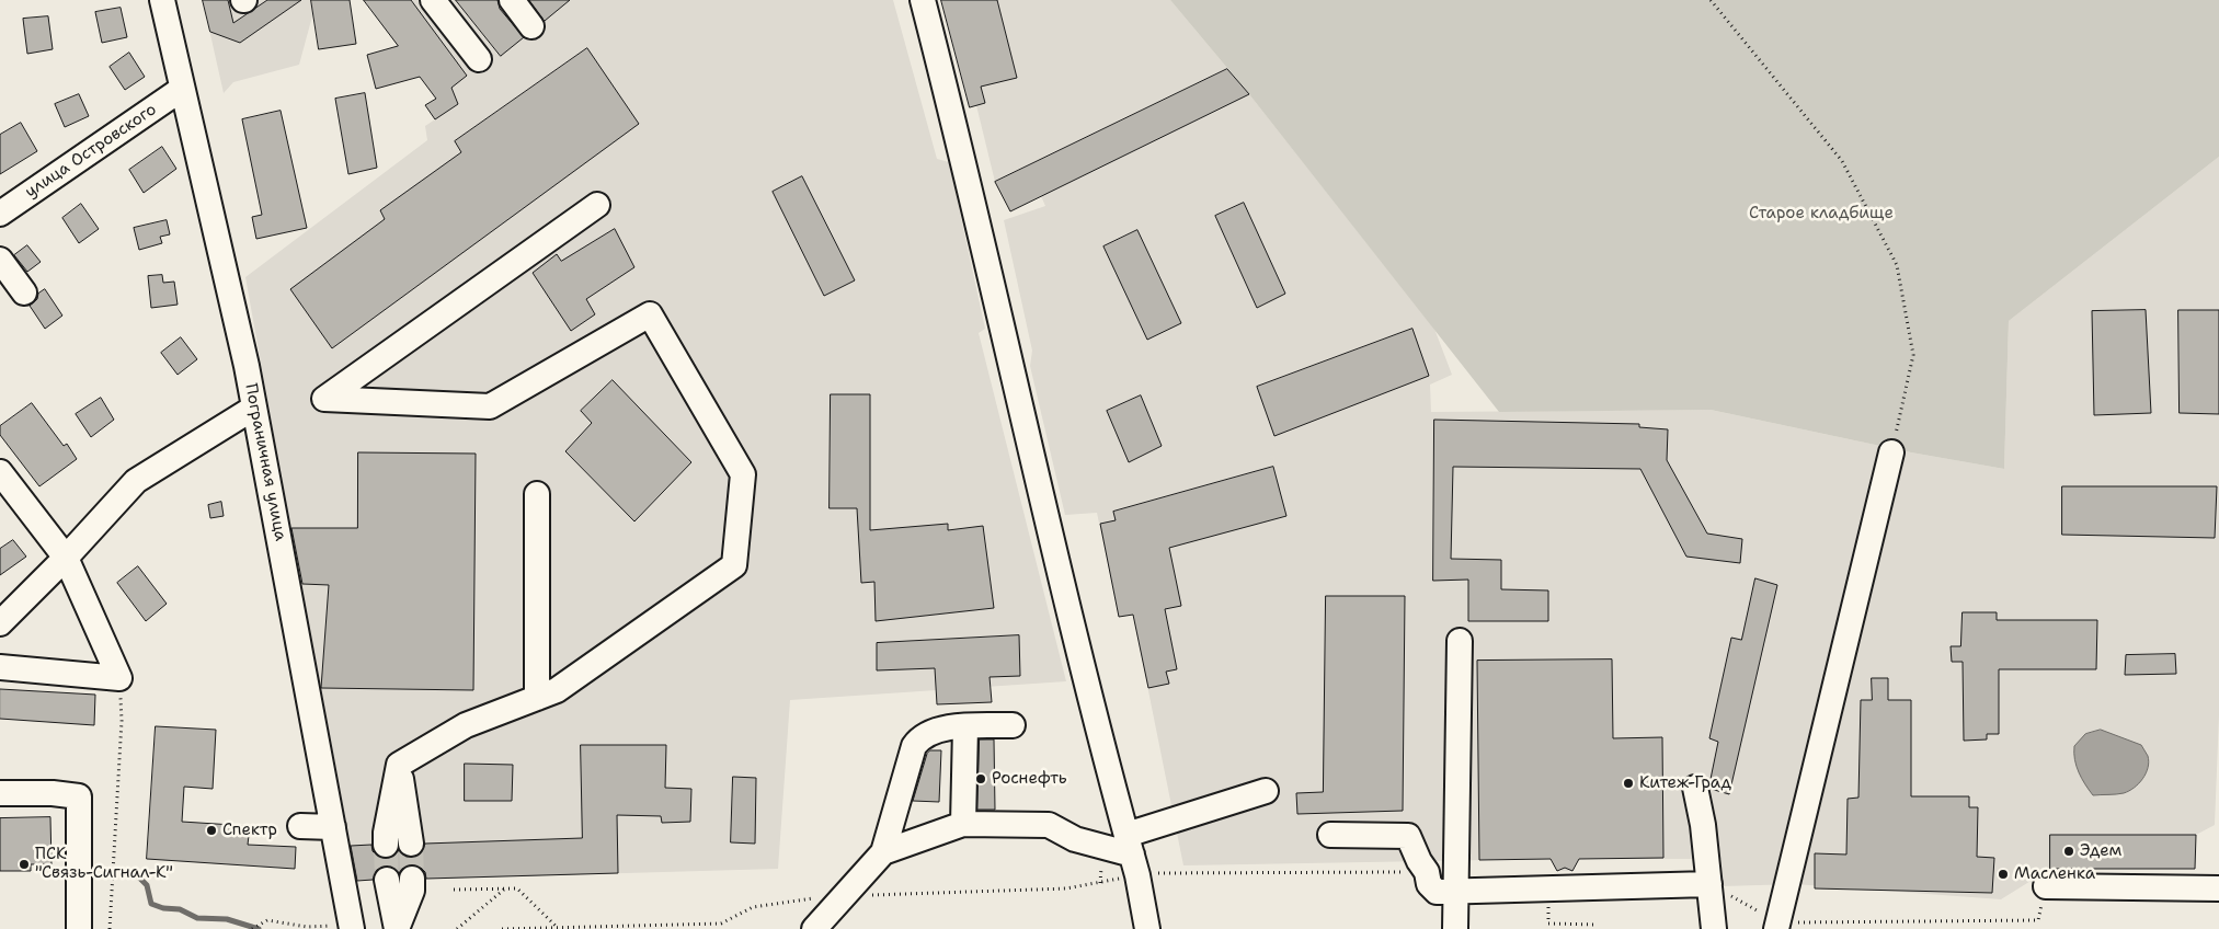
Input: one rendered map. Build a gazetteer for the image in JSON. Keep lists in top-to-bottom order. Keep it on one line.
{"streets":{"street":["улица Островского","Пограничная улица"]},"crossings":[["улица Островского","Пограничная улица"]],"parks":["Старое кладбище"],"places":["Роснефть","Китеж-Град","Спектр","Эдем","ПСК \"Связь-Сигнал-К\"","Масленка"]}
